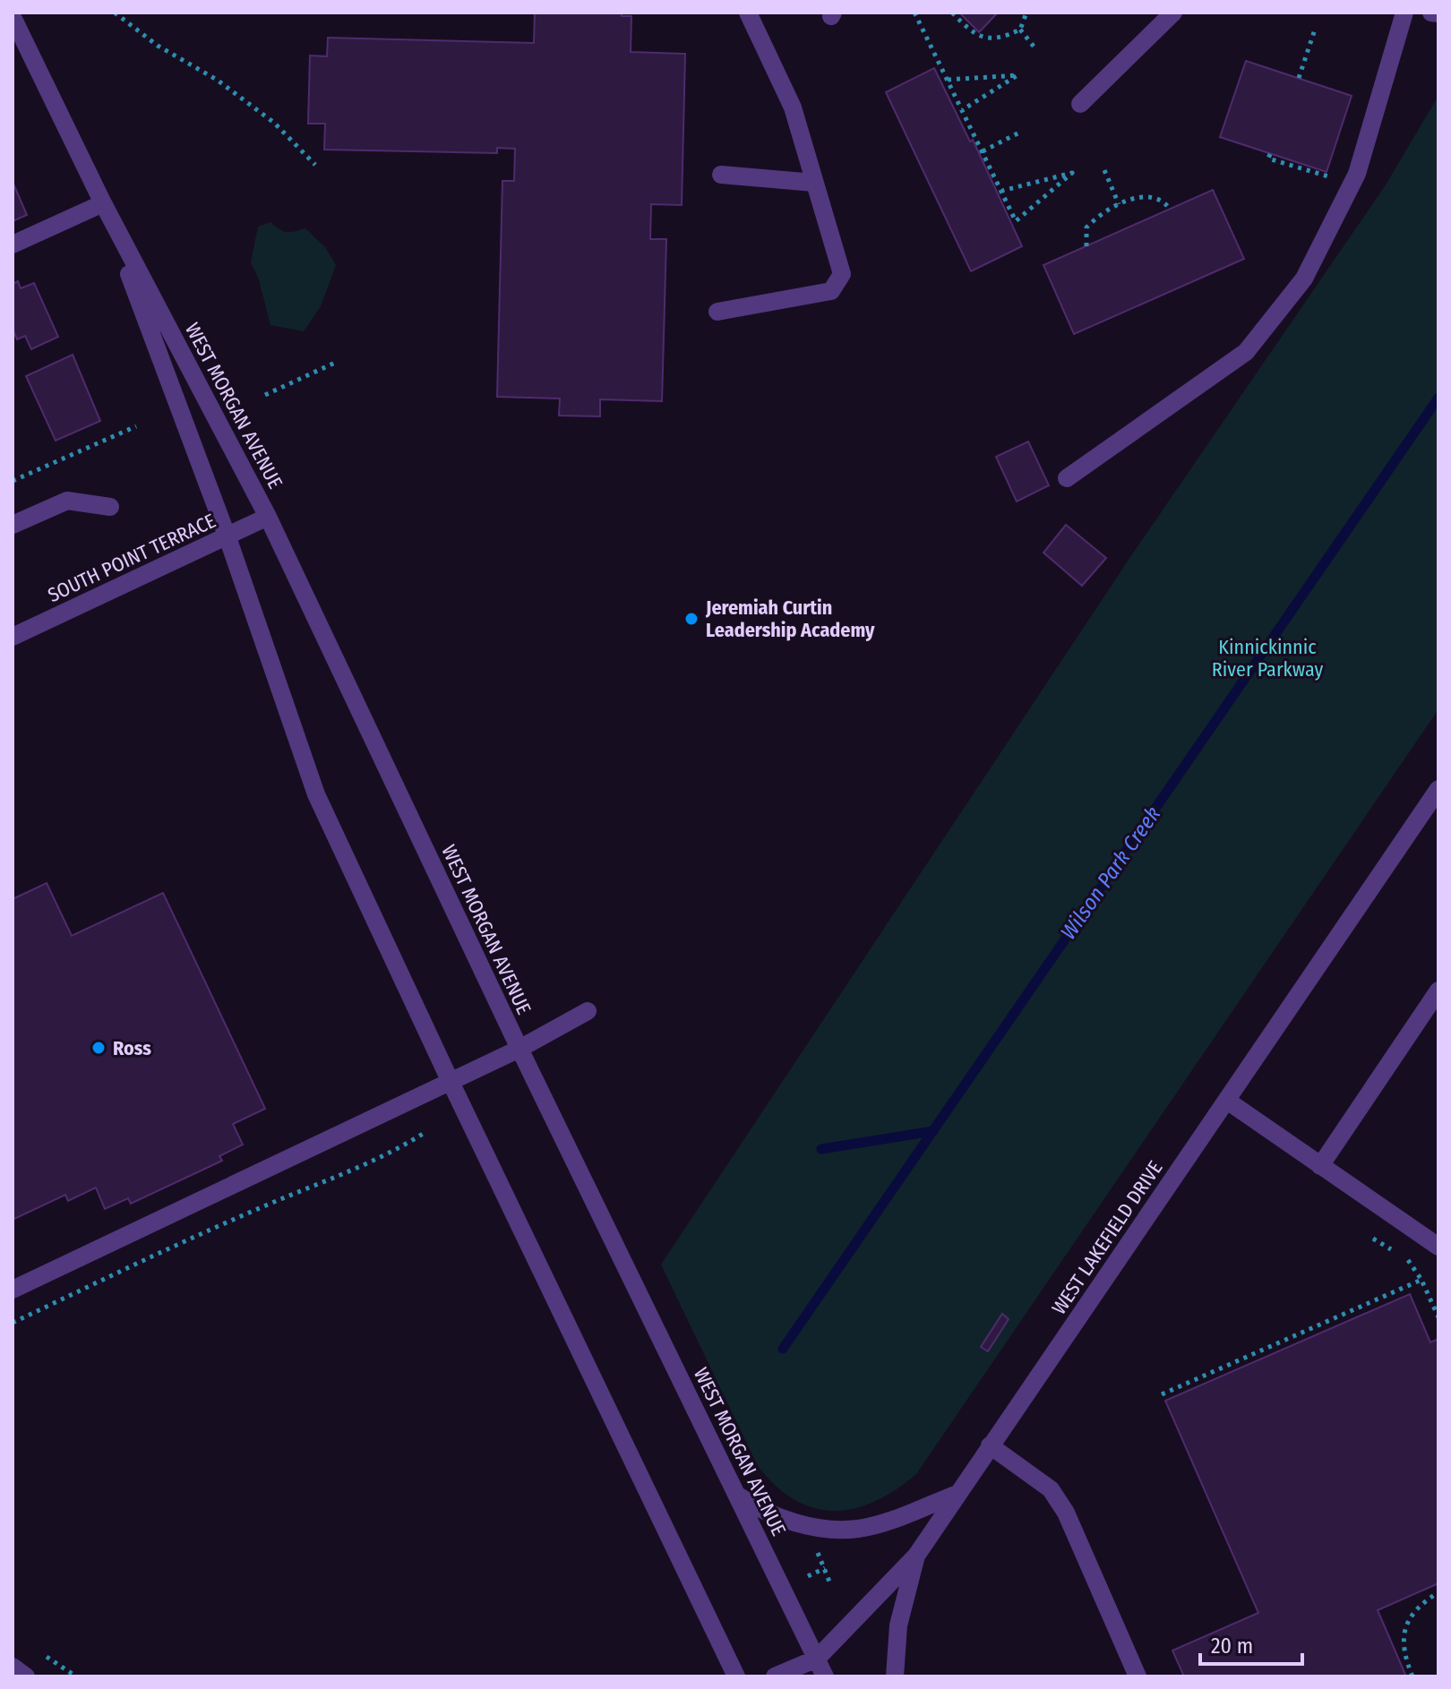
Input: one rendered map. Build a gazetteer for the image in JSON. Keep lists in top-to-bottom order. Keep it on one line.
{"streets":{"street":["WEST MORGAN AVENUE","SOUTH POINT TERRACE","WEST LAKEFIELD DRIVE"]},"crossings":[["WEST MORGAN AVENUE","SOUTH POINT TERRACE"],["WEST MORGAN AVENUE","WEST LAKEFIELD DRIVE"]],"water":["Wilson Park Creek"],"parks":["Kinnickinnic River Parkway"],"places":["Jeremiah Curtin Leadership Academy","Ross"],"scale_bar":"20 m"}
